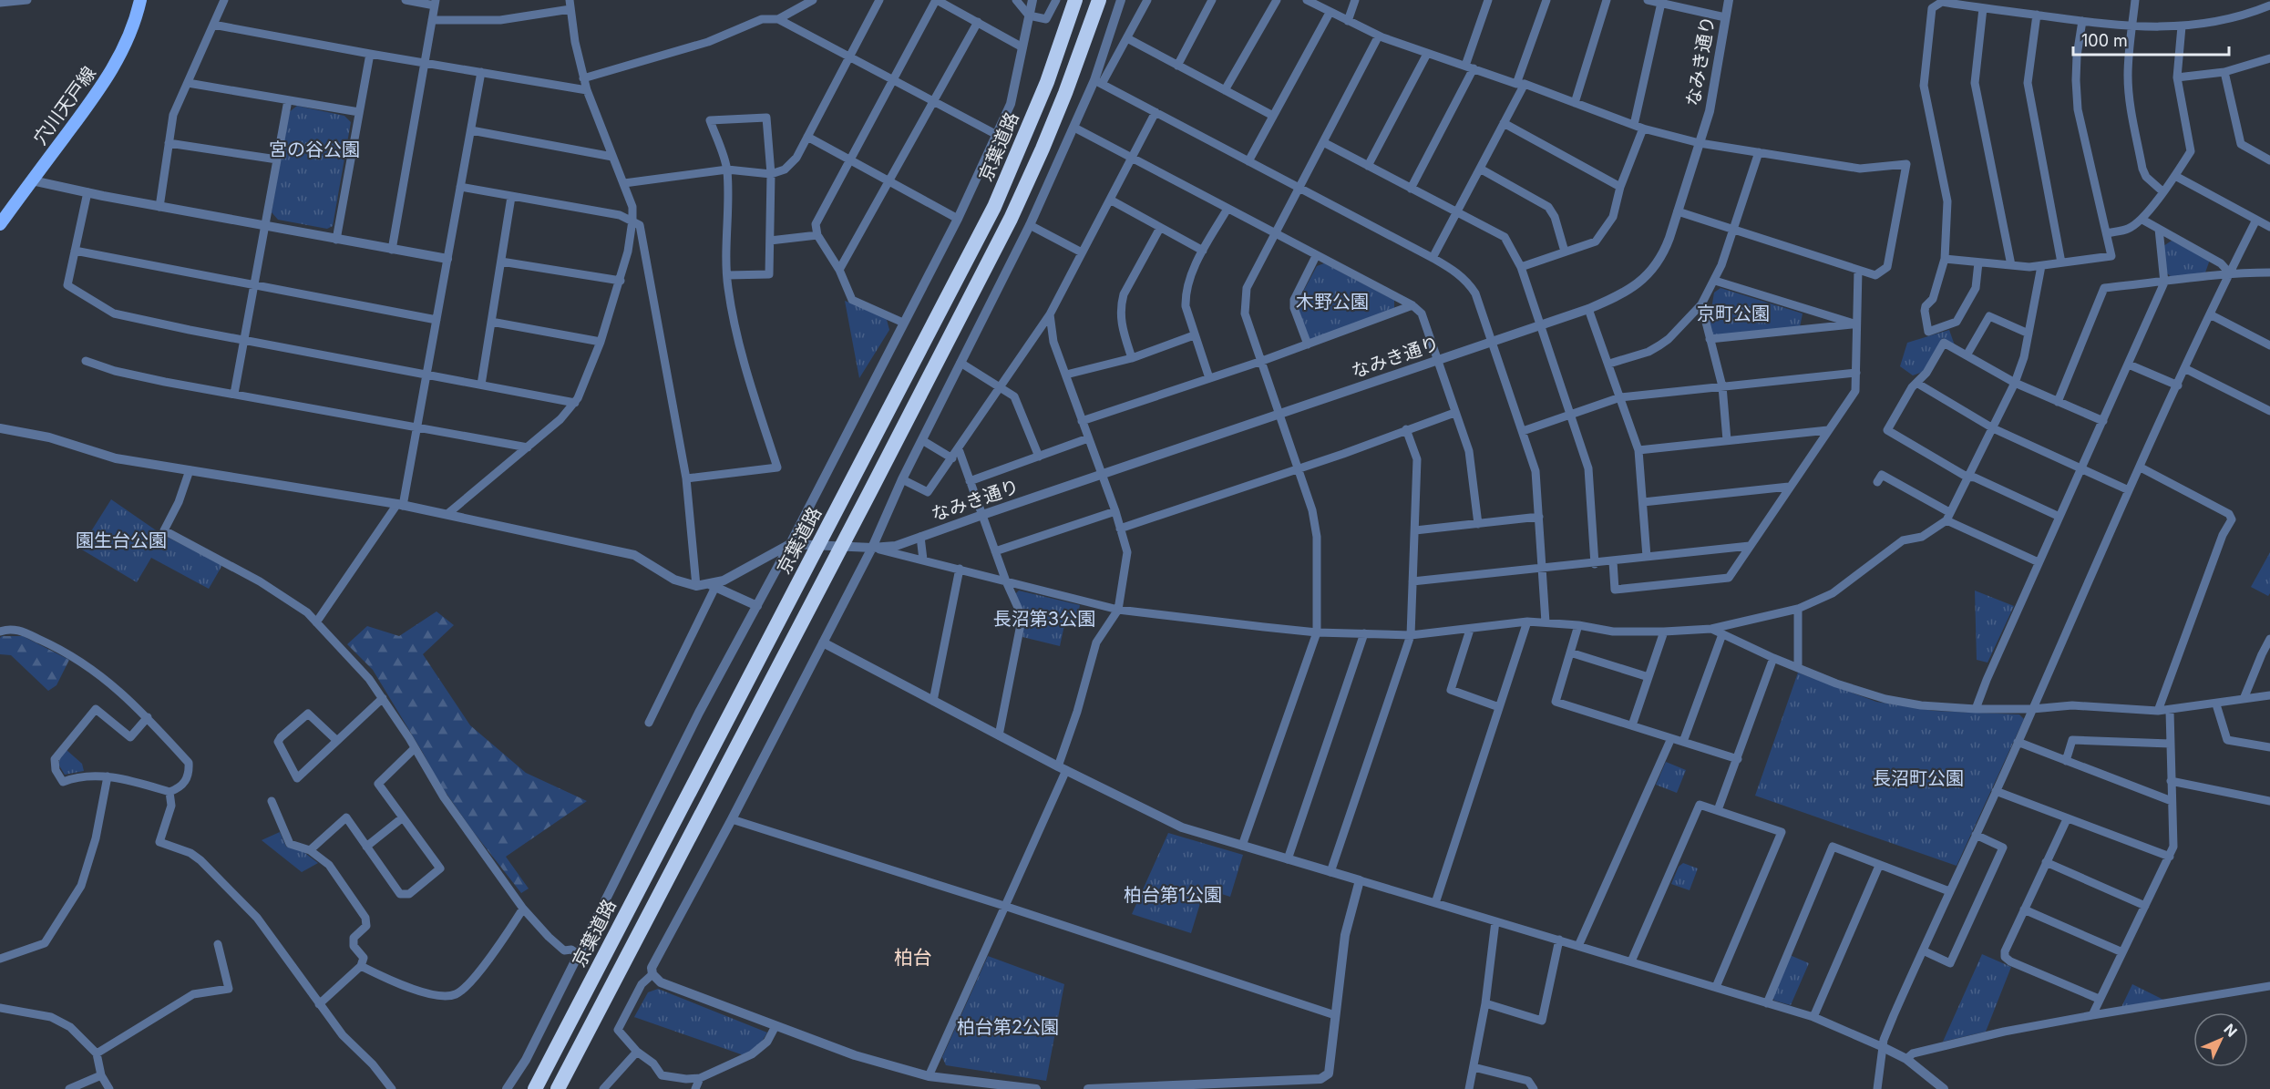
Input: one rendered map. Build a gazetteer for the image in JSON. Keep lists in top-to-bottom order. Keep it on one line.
{"streets":{"highway":["京葉道路"],"main road":["穴川天戸線"],"street":["なみき通り"]},"districts":["柏台"],"parks":["宮の谷公園","木野公園","京町公園","園生台公園","長沼第3公園","長沼町公園","柏台第1公園","柏台第2公園"],"scale_bar":"100 m","north":"top right"}
